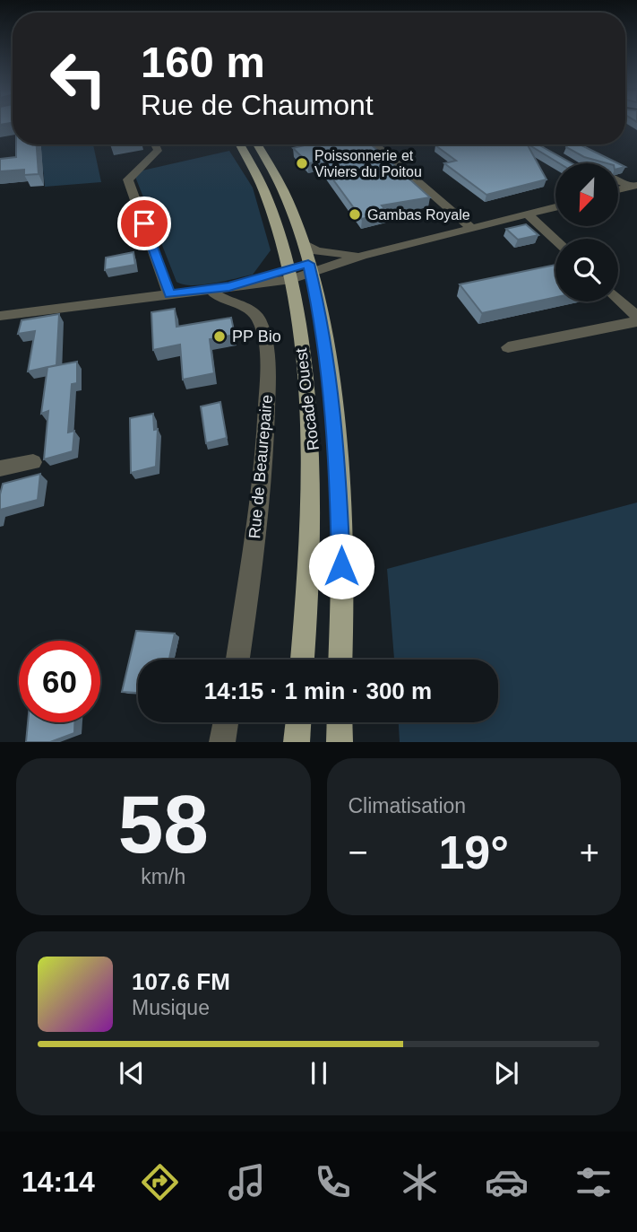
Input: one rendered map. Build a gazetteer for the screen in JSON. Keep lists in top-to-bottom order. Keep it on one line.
{"streets":{"main road":["Rocade Ouest"],"street":["Rue de Beaurepaire"]},"places":["Poissonnerie et Viviers du Poitou","Gambas Royale","PP Bio"],"north":"bottom left","page":{"turn":["160 m","Rue de Chaumont"],"limit":"60","trip":"14:15 · 1 min · 300 m","tile":[["58","km/h"],"Climatisation"],"heat":["−","19°","+"],"song":["107.6 FM","Musique"],"tabs":"14:14"}}
